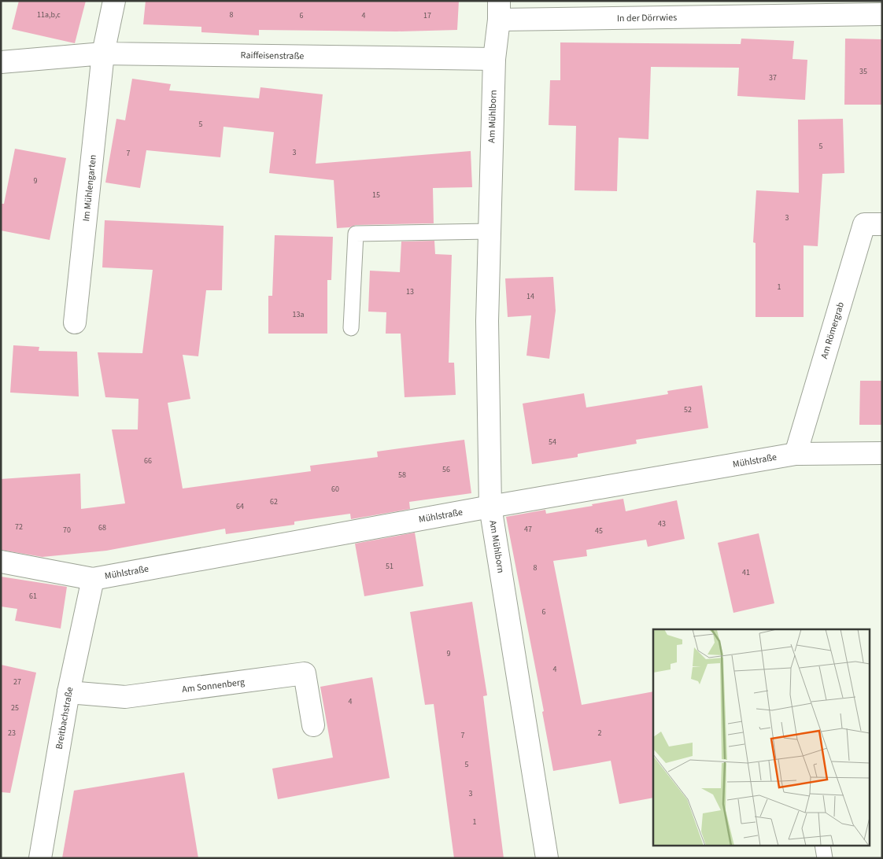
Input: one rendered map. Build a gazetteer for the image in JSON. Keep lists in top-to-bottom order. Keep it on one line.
{"streets":{"street":["In der Dörrwies","Raiffeisenstraße","Am Mühlborn","Im Mühlengarten","Am Römergrab","Mühlstraße","Am Sonnenberg","Breitbachstraße"]},"crossings":[["In der Dörrwies","Am Mühlborn"],["Raiffeisenstraße","Am Mühlborn"],["Raiffeisenstraße","Im Mühlengarten"],["Am Mühlborn","Mühlstraße"],["Am Römergrab","Mühlstraße"],["Mühlstraße","Breitbachstraße"],["Am Sonnenberg","Breitbachstraße"]],"house_numbers":["11a,b,c","8","6","4","17","35","37","5","5","3","7","9","15","3","1","13","14","13a","52","54","66","56","58","60","62","64","43","72","68","47","70","45","51","8","41","61","6","9","4","27","4","25","23","2","7","5","3","1"]}
